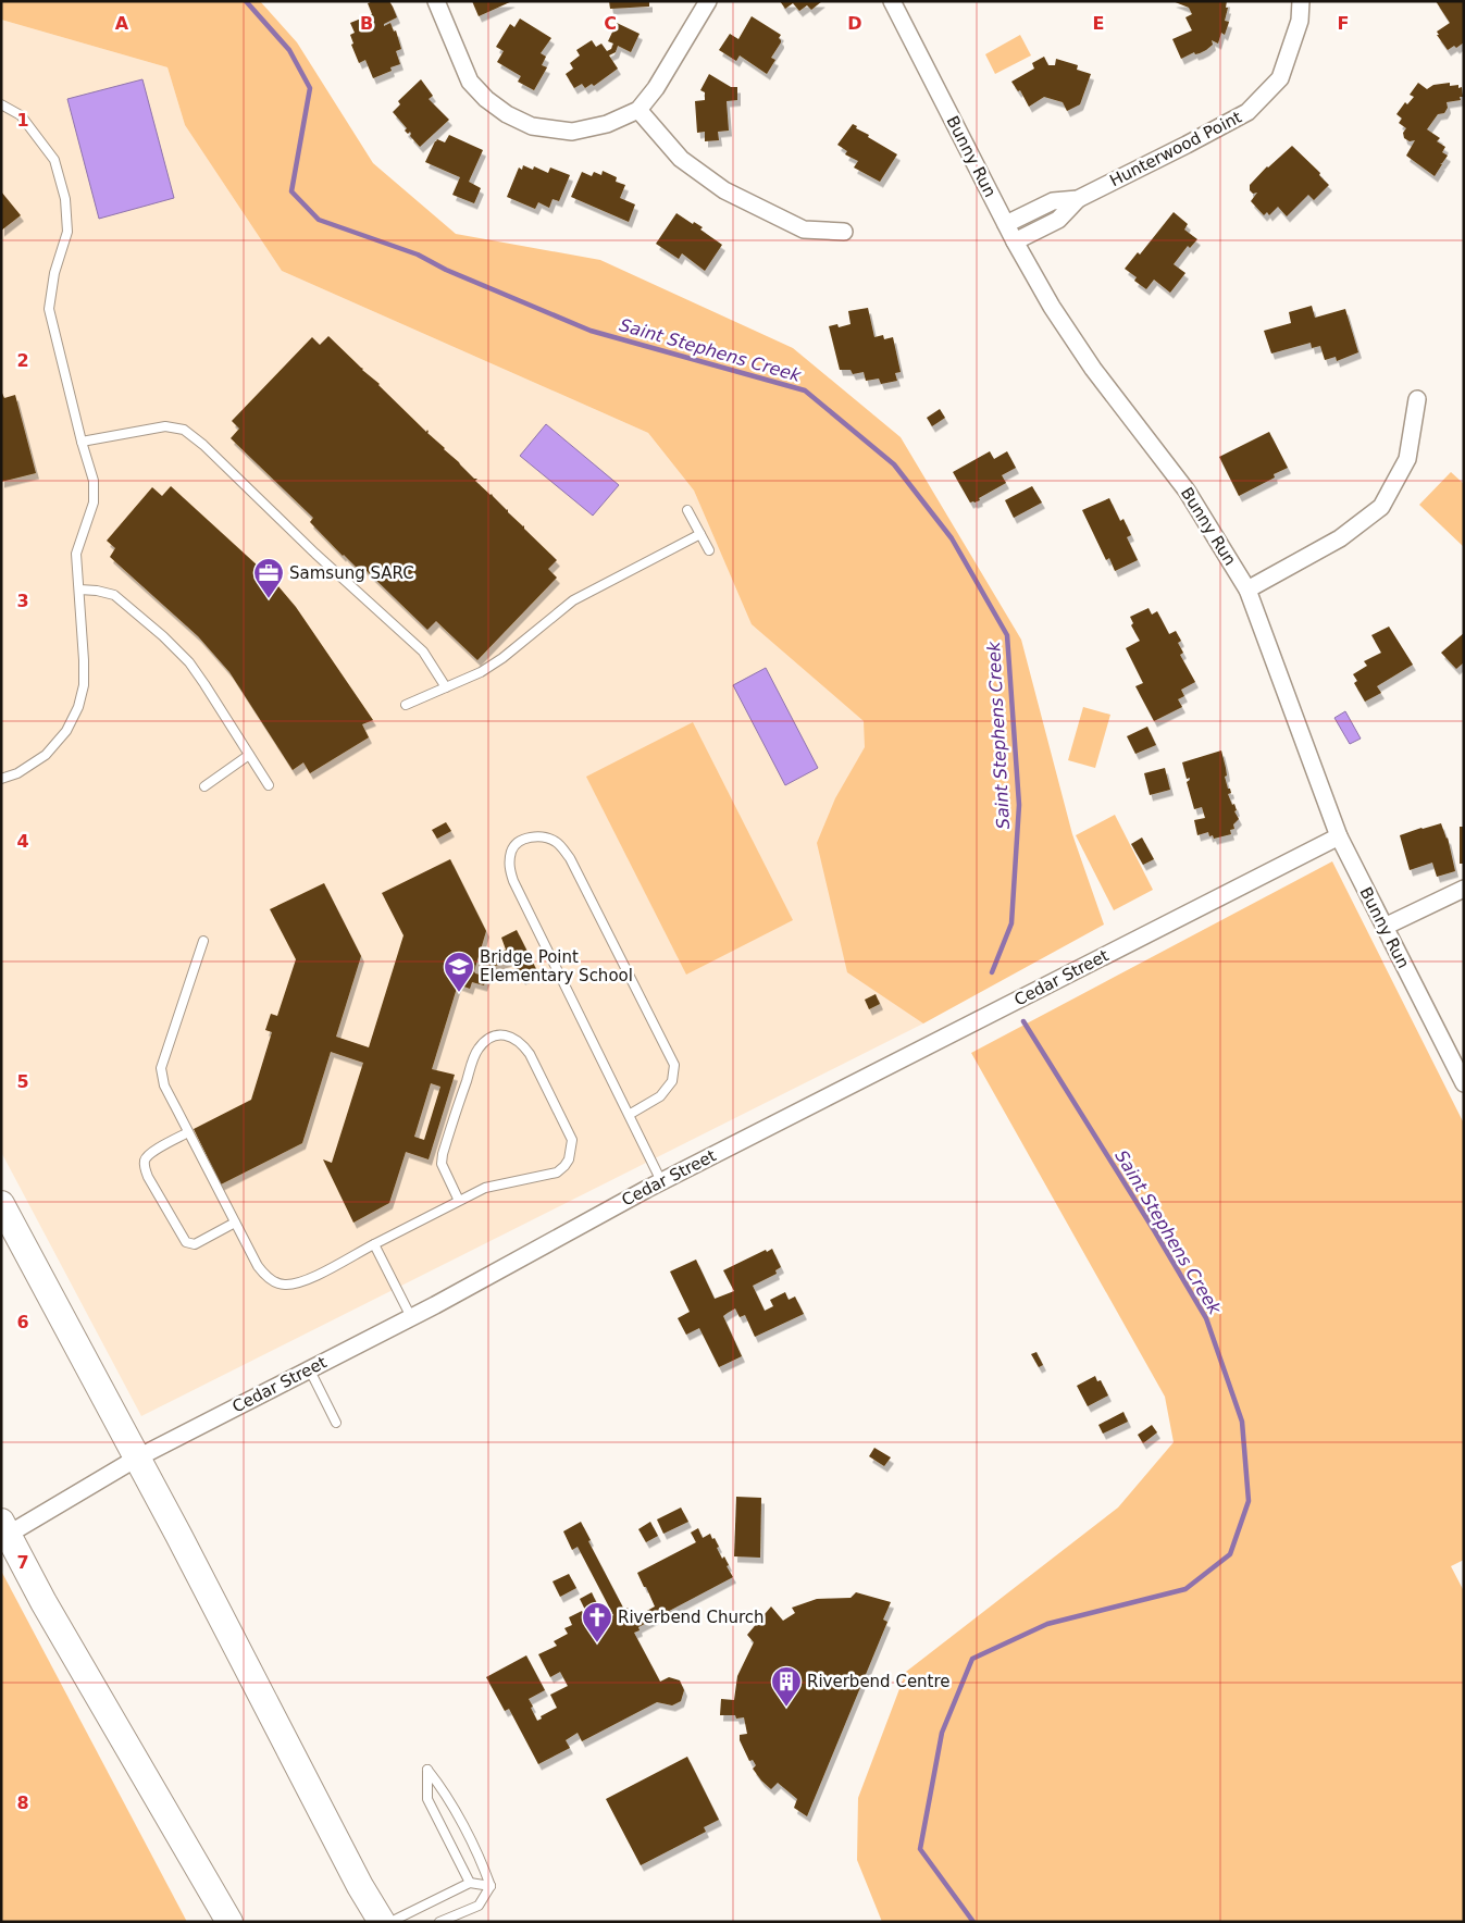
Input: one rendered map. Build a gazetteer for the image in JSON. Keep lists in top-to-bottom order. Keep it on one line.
{"streets":{"street":["Hunterwood Point","Bunny Run","Cedar Street"]},"crossings":[["Hunterwood Point","Bunny Run"],["Bunny Run","Cedar Street"]],"water":["Saint Stephens Creek"],"places":{"office":["Samsung SARC"],"school or university":["Bridge Point Elementary School"],"church":["Riverbend Church"],"building":["Riverbend Centre"]},"grid":{"columns":["A","B","C","D","E","F"],"rows":["1","2","3","4","5","6","7","8"]}}
